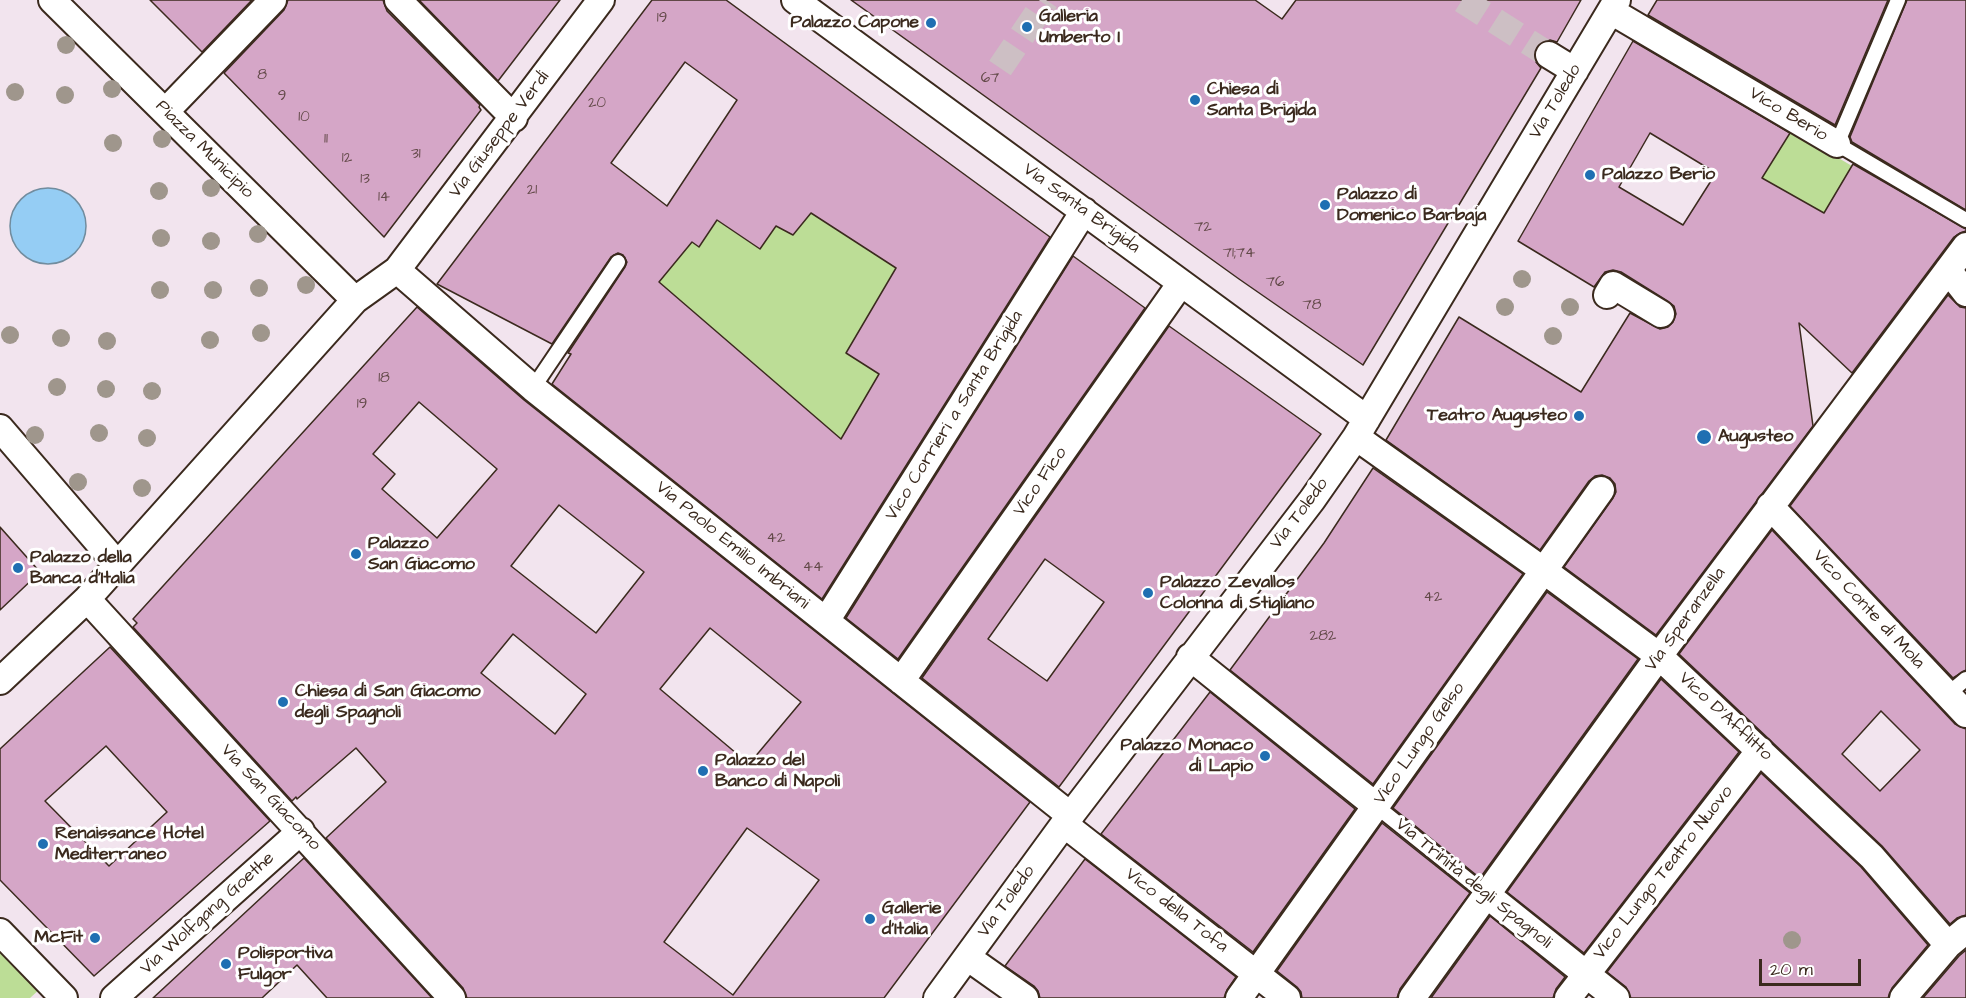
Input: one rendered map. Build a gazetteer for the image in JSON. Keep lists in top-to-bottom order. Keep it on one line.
{"streets":{"street":["Via Toledo","Vico Berio","Via Giuseppe Verdi","Piazza Municipio","Via Santa Brigida","Vico Corrieri a Santa Brigida","Vico Fico","Via Paolo Emilio Imbriani","Vico Conte di Mola","Via Speranzella","Vico D'Afflitto","Vico Lungo Gelso","Via San Giacomo","Vico Lungo Teatro Nuovo","Via Trinità degli Spagnoli","Vico della Tofa","Via Wolfgang Goethe"]},"crossings":[["Via Toledo","Vico Berio"],["Via Toledo","Via Santa Brigida"],["Via Toledo","Via Paolo Emilio Imbriani"],["Via Toledo","Vico D'Afflitto"],["Via Toledo","Via Trinità degli Spagnoli"],["Via Toledo","Vico della Tofa"],["Via Giuseppe Verdi","Via Paolo Emilio Imbriani"],["Via Santa Brigida","Vico Corrieri a Santa Brigida"],["Via Santa Brigida","Vico Fico"],["Via Santa Brigida","Vico D'Afflitto"],["Vico Corrieri a Santa Brigida","Via Paolo Emilio Imbriani"],["Vico Fico","Via Paolo Emilio Imbriani"],["Via Paolo Emilio Imbriani","Vico della Tofa"],["Vico Conte di Mola","Via Speranzella"],["Via Speranzella","Vico D'Afflitto"],["Via Speranzella","Via Trinità degli Spagnoli"],["Vico D'Afflitto","Vico Lungo Gelso"],["Vico D'Afflitto","Vico Lungo Teatro Nuovo"],["Vico Lungo Gelso","Via Trinità degli Spagnoli"],["Vico Lungo Gelso","Vico della Tofa"],["Via San Giacomo","Via Wolfgang Goethe"],["Vico Lungo Teatro Nuovo","Via Trinità degli Spagnoli"]],"places":["Palazzo Capone","Galleria Umberto I","Chiesa di Santa Brigida","Palazzo Berio","Palazzo di Domenico Barbaja","Teatro Augusteo","Augusteo","Palazzo San Giacomo","Palazzo della Banca d'Italia","Palazzo Zevallos Colonna di Stigliano","Chiesa di San Giacomo degli Spagnoli","Palazzo Monaco di Lapio","Palazzo del Banco di Napoli","Renaissance Hotel Mediterraneo","Gallerie d'Italia","McFit","Polisportiva Fulgor"],"house_numbers":["19","8","67","9","20","10","11","31","12","13","21","14","72","71;74","76","78","18","19","42","44","42","282"],"scale_bar":"20 m"}
